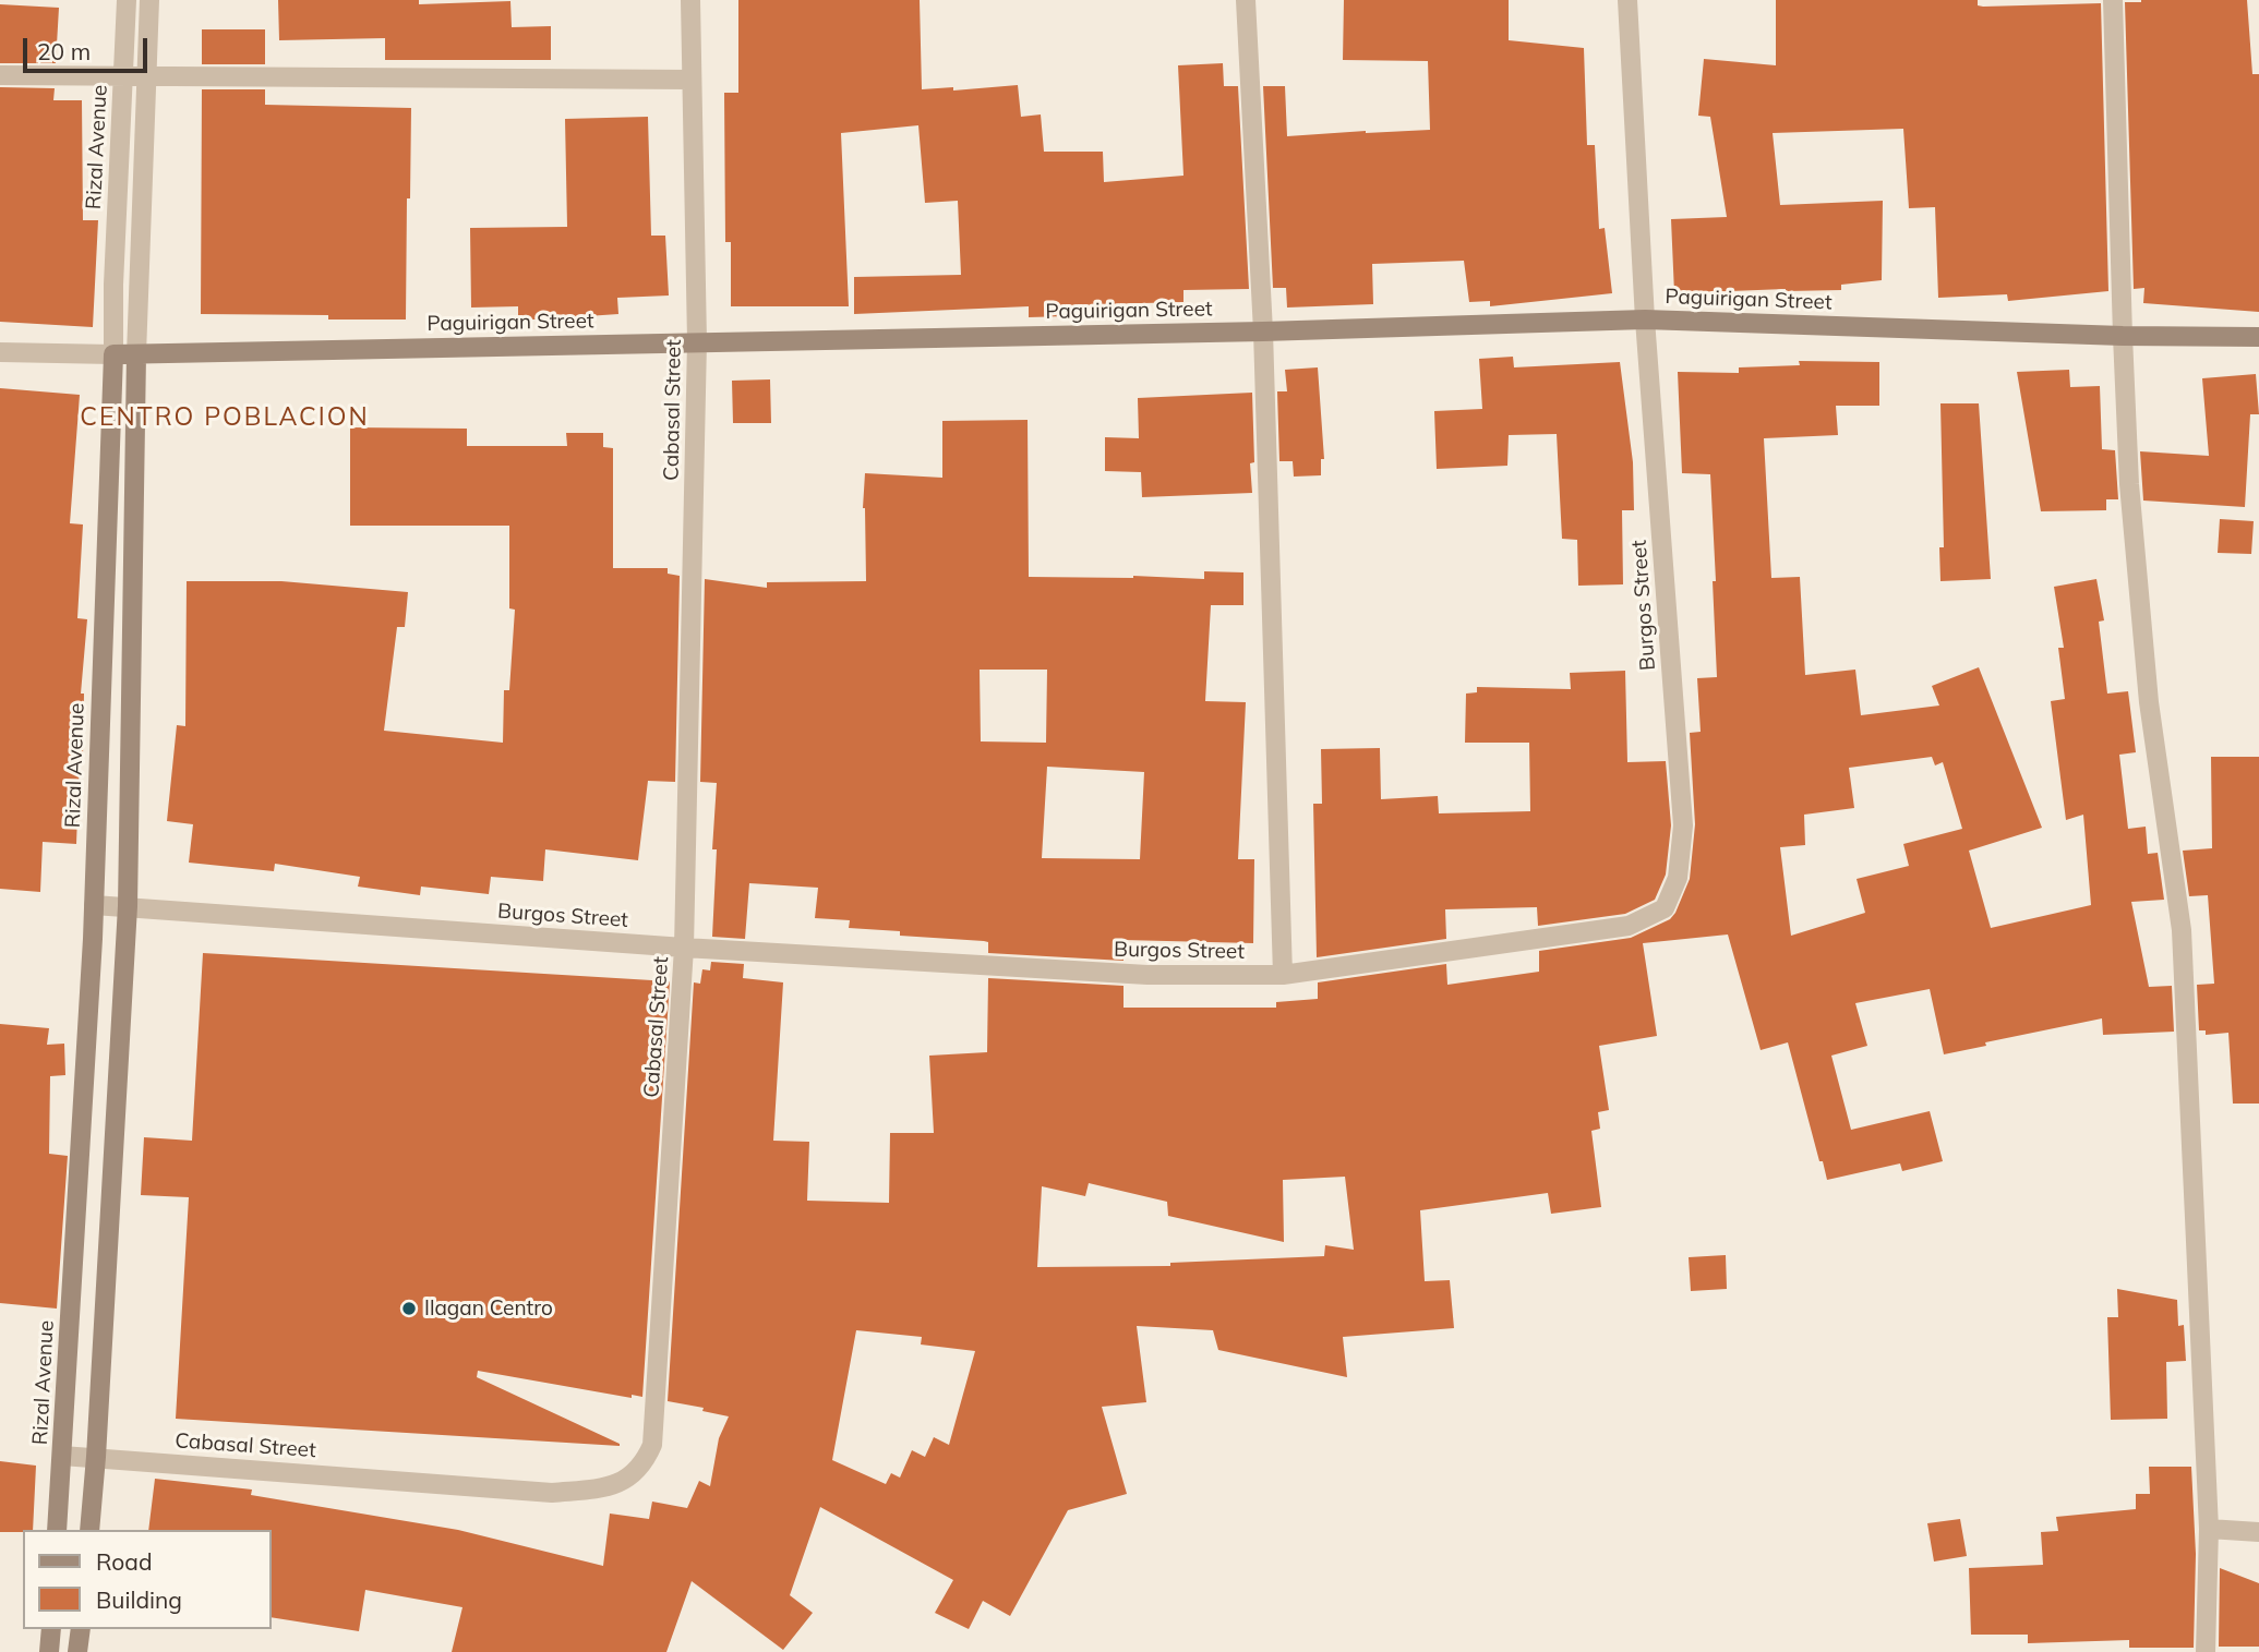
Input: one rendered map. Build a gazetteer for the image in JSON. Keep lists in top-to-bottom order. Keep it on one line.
{"streets":{"main road":["Rizal Avenue","Paguirigan Street"],"street":["Cabasal Street","Burgos Street"]},"crossings":[["Rizal Avenue","Paguirigan Street"],["Rizal Avenue","Cabasal Street"],["Rizal Avenue","Burgos Street"],["Paguirigan Street","Cabasal Street"],["Paguirigan Street","Burgos Street"],["Cabasal Street","Burgos Street"]],"districts":["CENTRO POBLACION"],"places":["Ilagan Centro"],"legend":["Road","Building"],"scale_bar":"20 m"}
